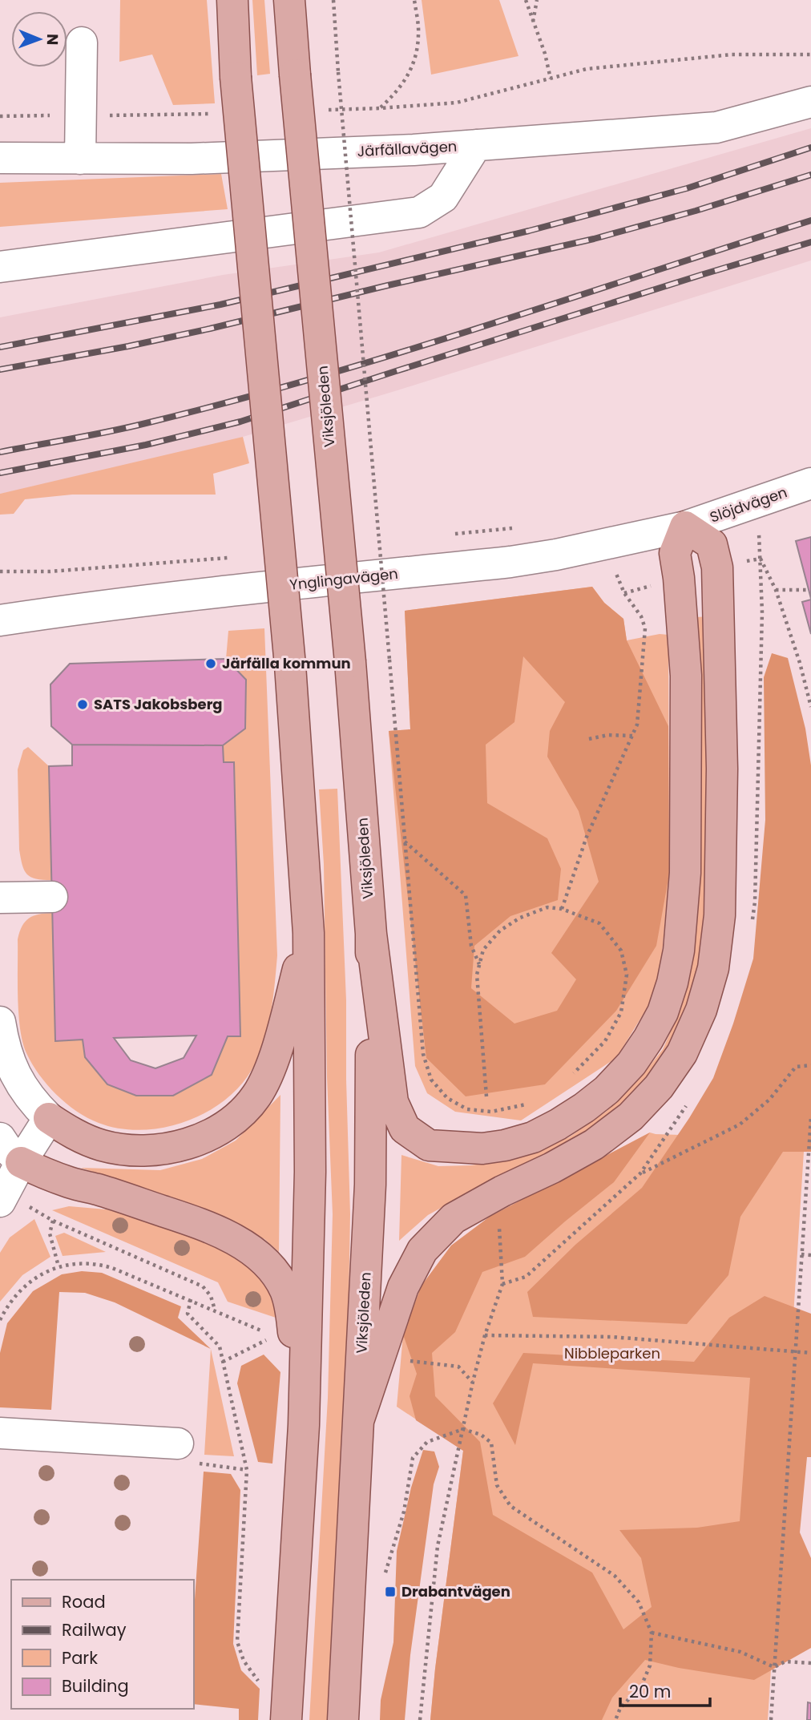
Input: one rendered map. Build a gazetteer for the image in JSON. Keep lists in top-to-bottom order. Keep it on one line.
{"streets":{"main road":["Viksjöleden"],"street":["Järfällavägen","Slöjdvägen","Ynglingavägen"]},"crossings":[["Slöjdvägen","Ynglingavägen"]],"parks":["Nibbleparken"],"places":{"other":["Järfälla kommun","SATS Jakobsberg"],"transit":["Drabantvägen"]},"legend":["Road","Railway","Park","Building"],"scale_bar":"20 m","north":"right"}
